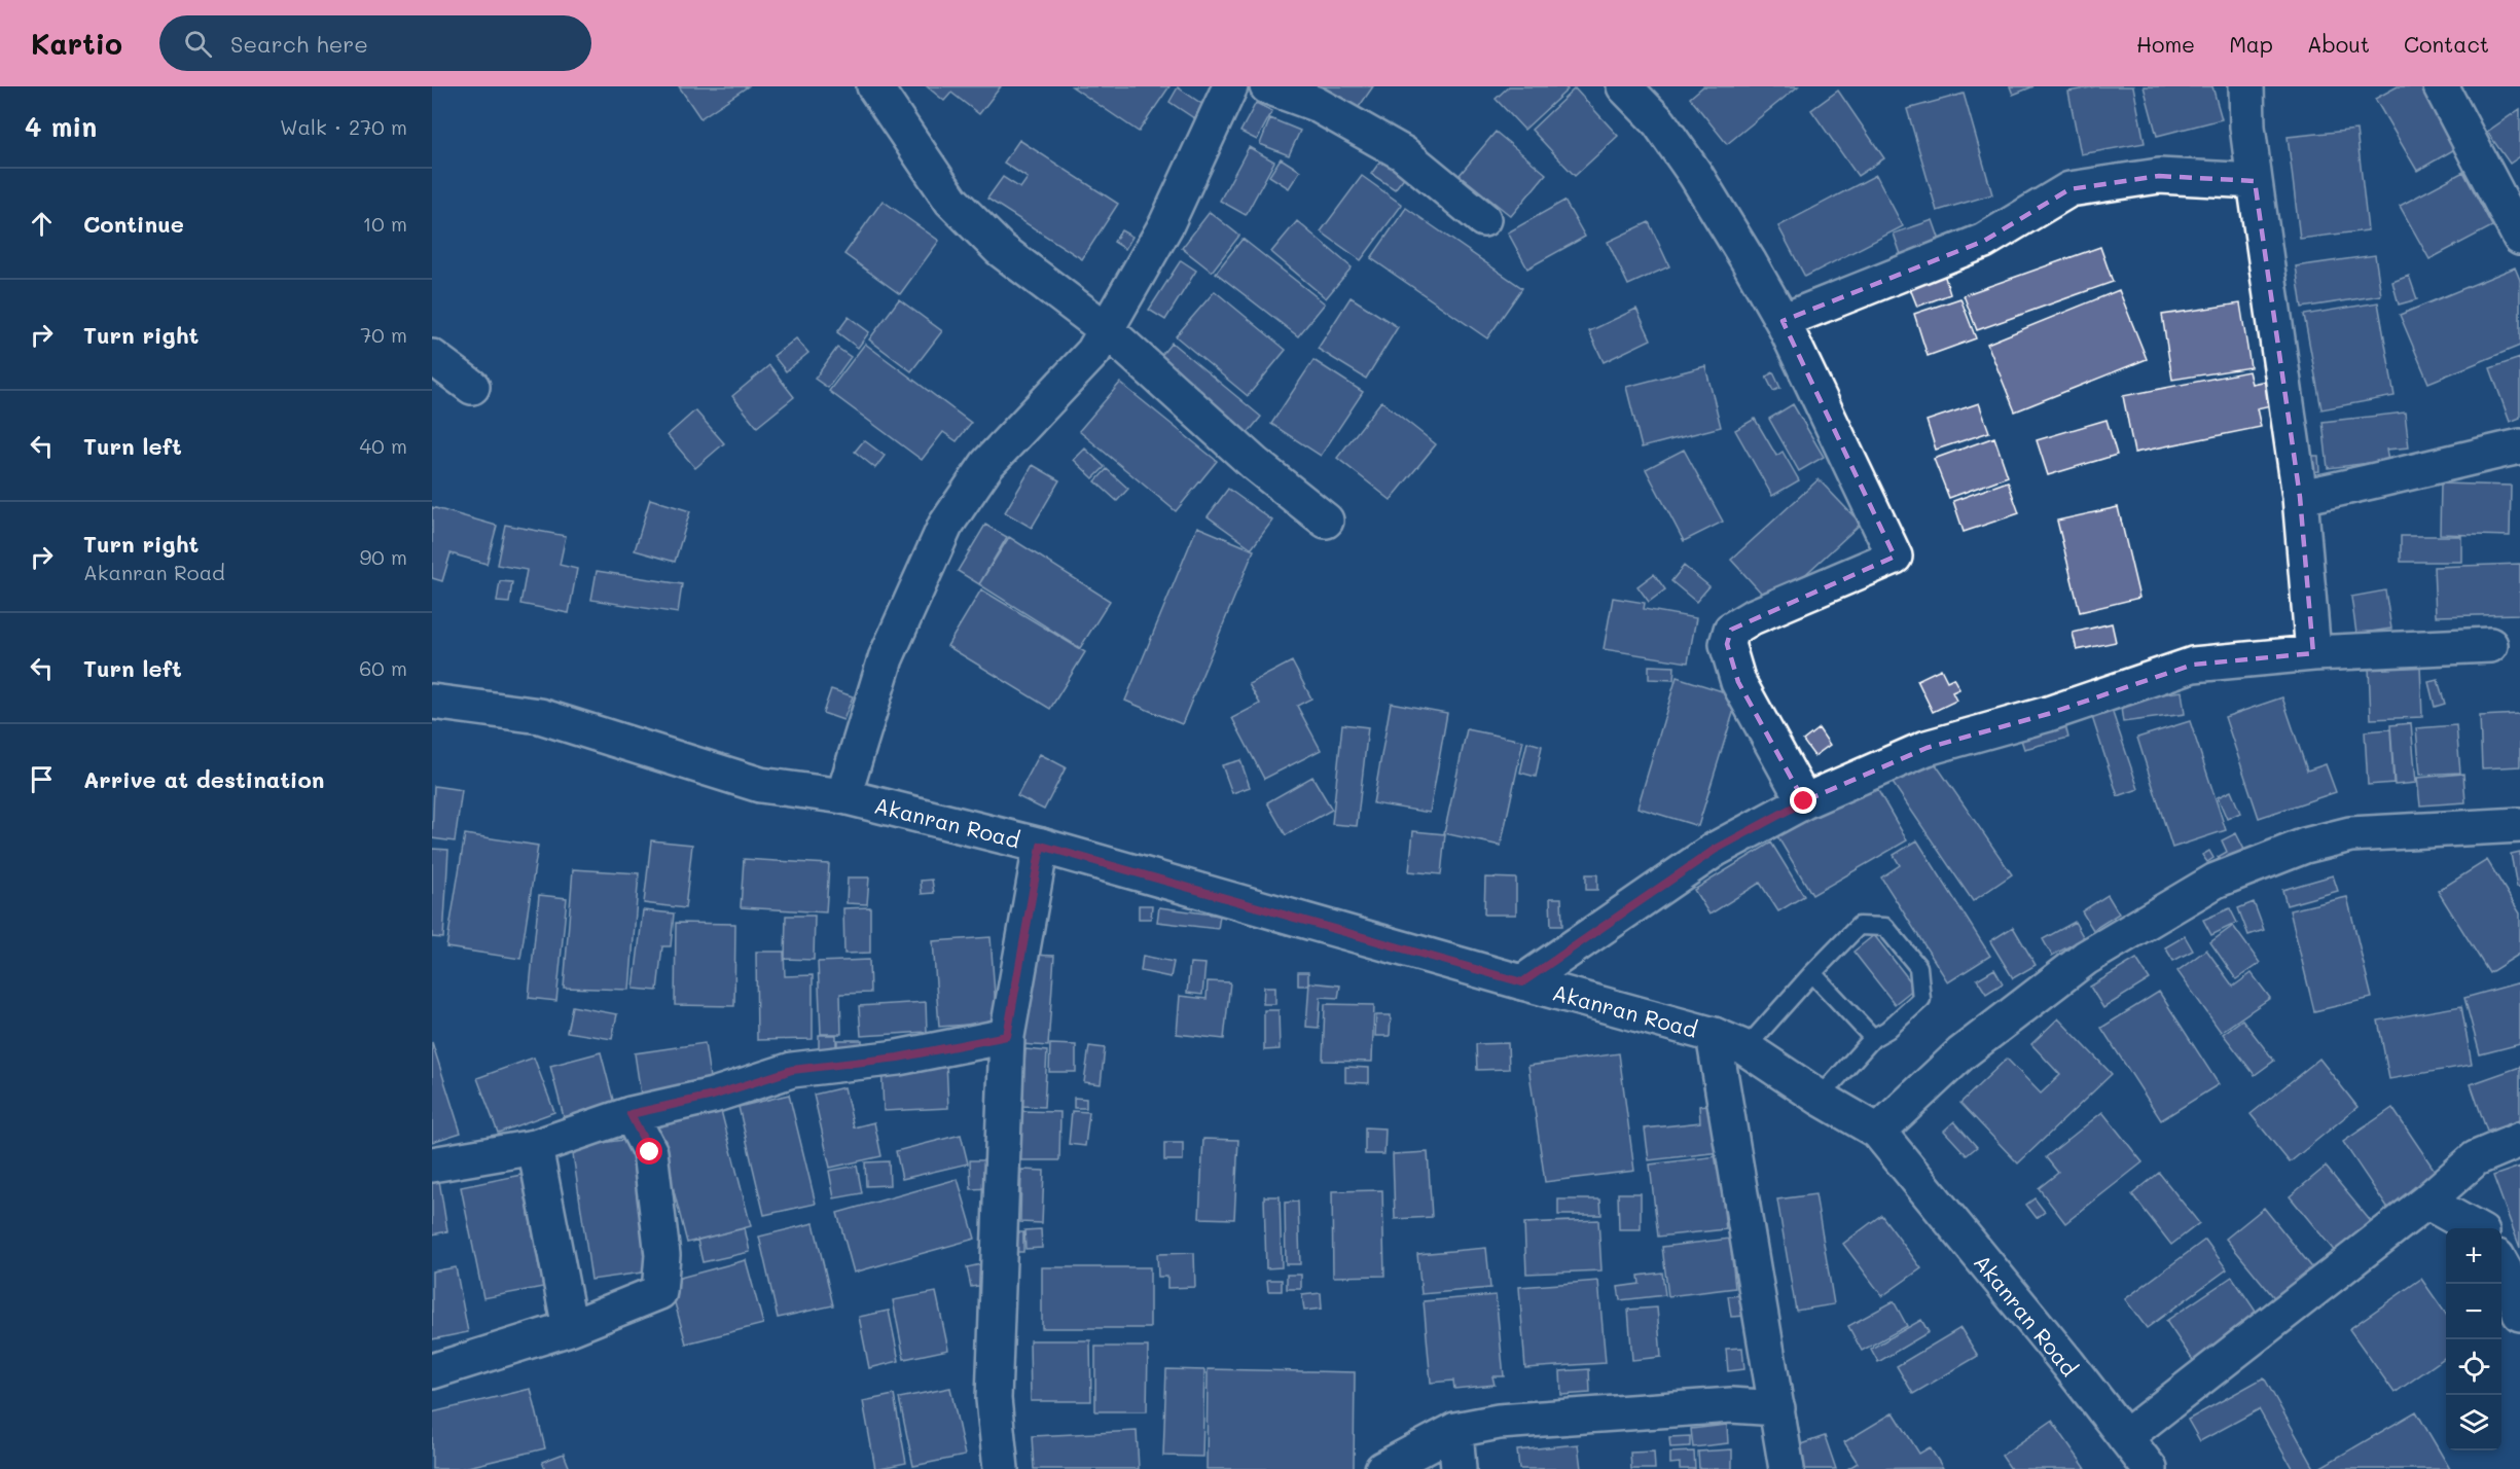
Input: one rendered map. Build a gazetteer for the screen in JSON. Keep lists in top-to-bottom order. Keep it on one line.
{"streets":{"street":["Akanran Road"]},"page":{"header":"Kartio","search":"Search here","nav":["Home","Map","About","Contact"],"heading":["4 min","Walk · 270 m"],"list":[["Continue","10 m"],["Turn right","70 m"],["Turn left","40 m"],["Turn right","Akanran Road","90 m"],["Turn left","60 m"],"Arrive at destination"],"map_buttons":["+","−"]}}
